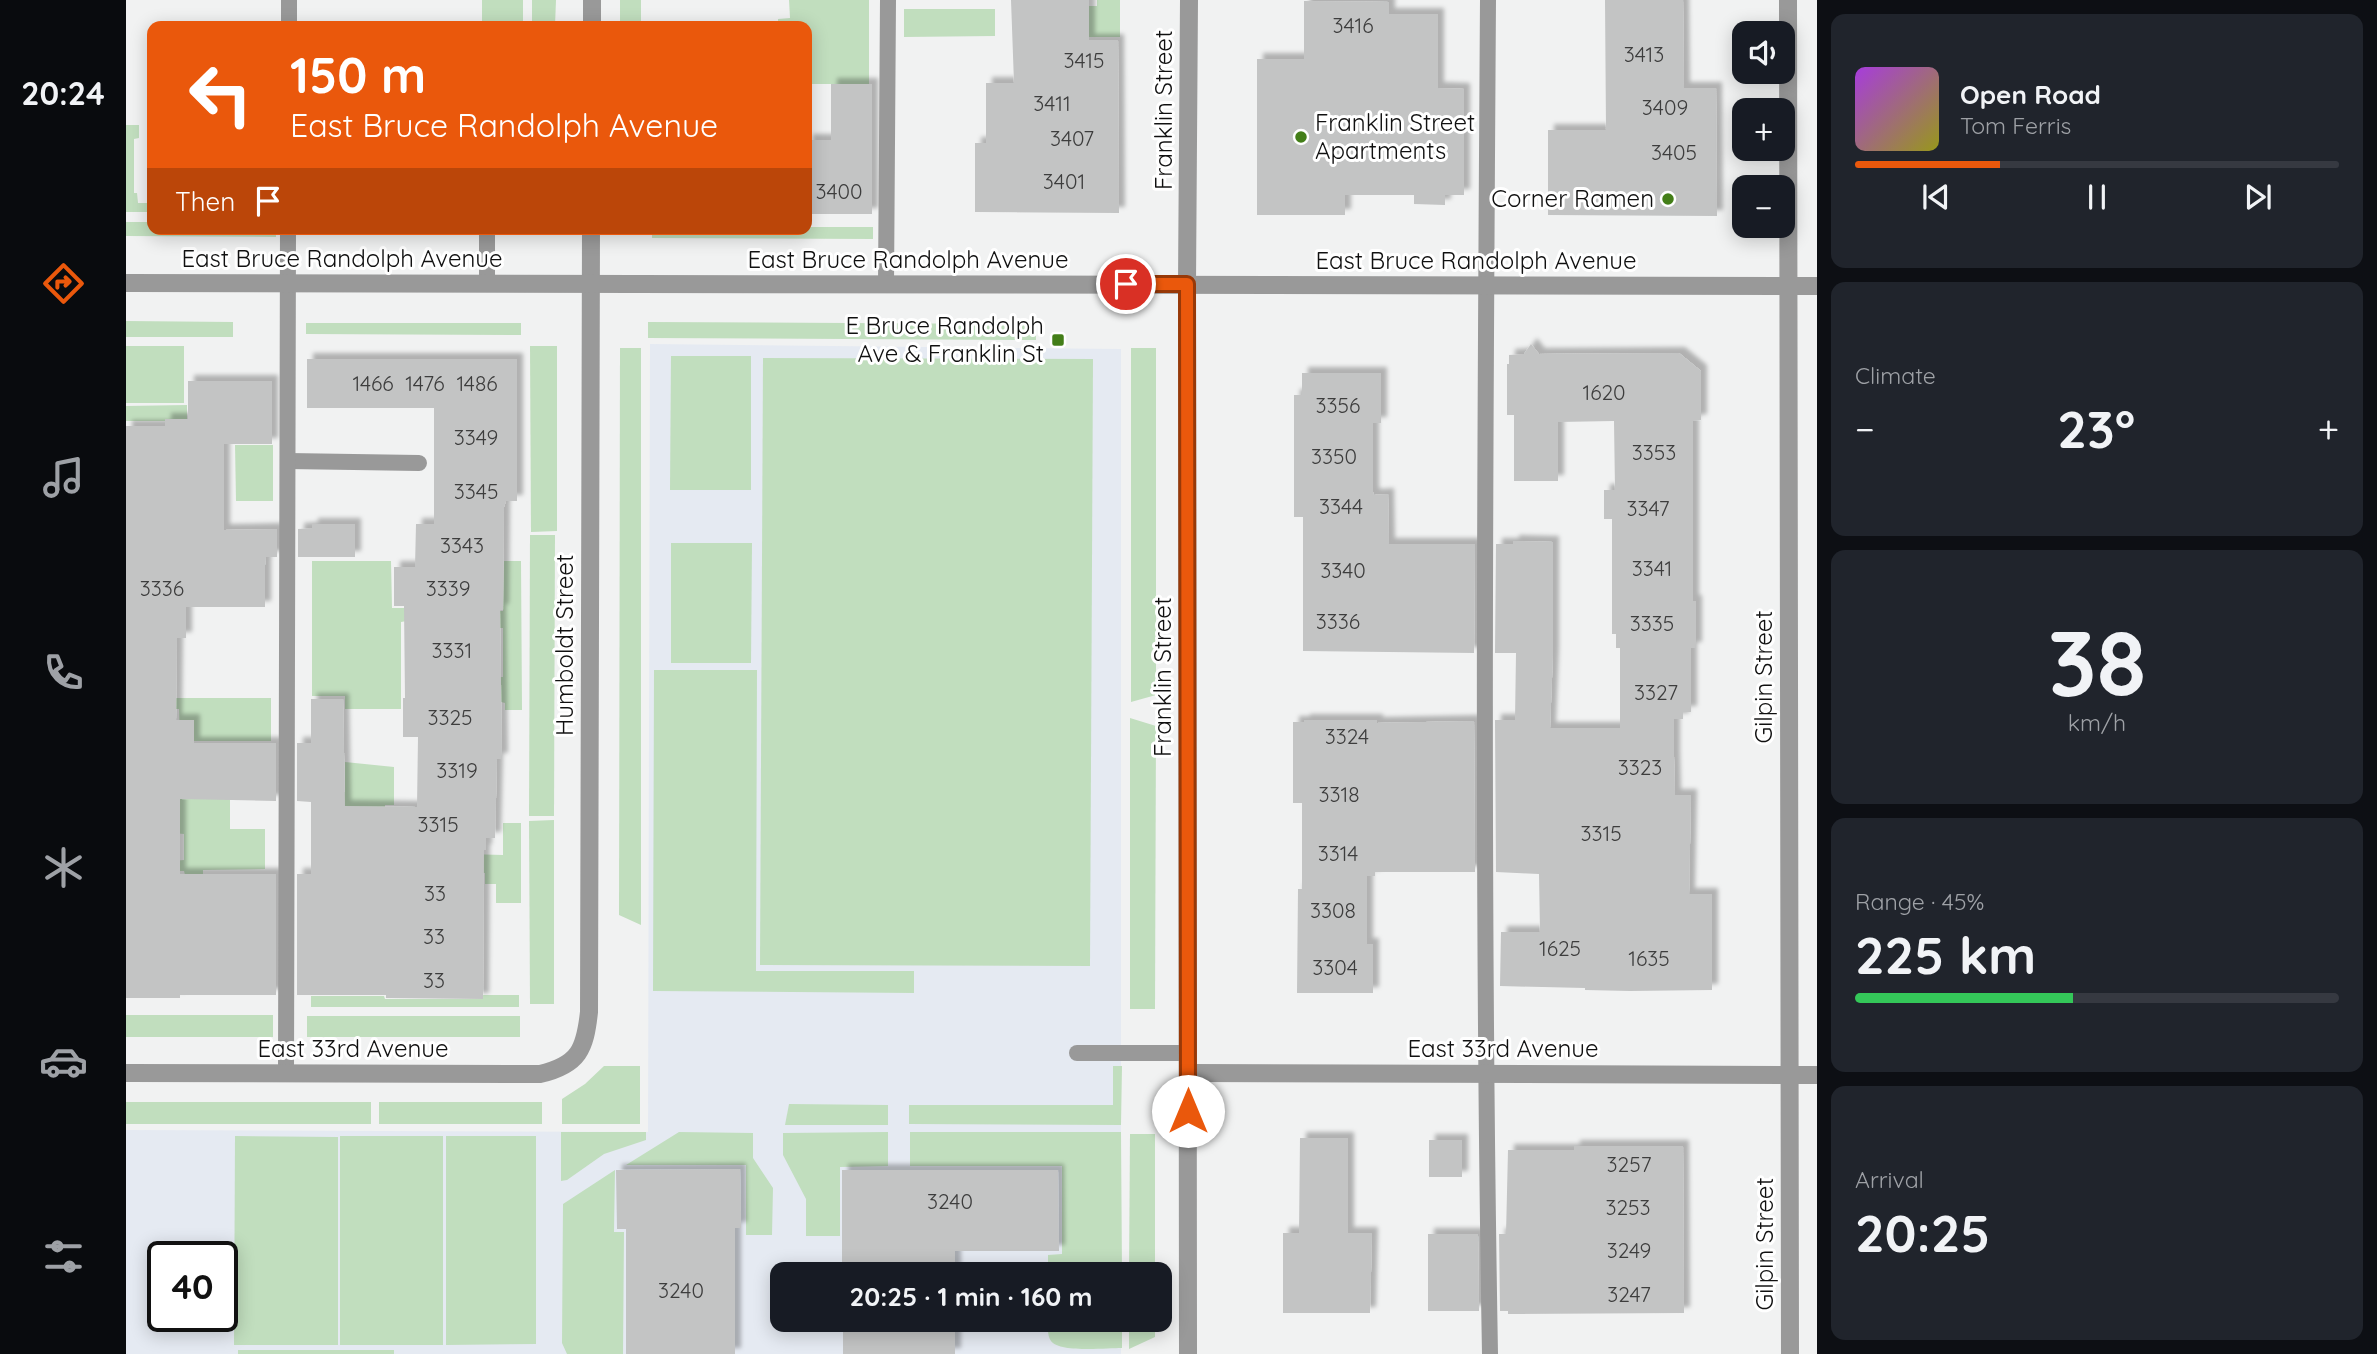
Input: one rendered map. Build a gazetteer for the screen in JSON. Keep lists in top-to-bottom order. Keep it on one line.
{"streets":{"street":["Franklin Street","East Bruce Randolph Avenue","Humboldt Street","Gilpin Street","East 33rd Avenue"]},"crossings":[["Franklin Street","East Bruce Randolph Avenue"],["Franklin Street","East 33rd Avenue"],["East Bruce Randolph Avenue","Humboldt Street"],["East Bruce Randolph Avenue","Gilpin Street"],["Humboldt Street","East 33rd Avenue"],["Gilpin Street","East 33rd Avenue"]],"places":{"other":["Franklin Street Apartments","Corner Ramen"],"transit":["E Bruce Randolph Ave & Franklin St"]},"house_numbers":["3416","3413","3415","3411","3409","3407","3405","3401","3400","1466","1476","1486","1620","3356","3349","3353","3350","3345","3344","3347","3343","3341","3340","3336","3339","3336","3335","3331","3327","3325","3324","3323","3319","3318","3315","3315","3314","33","3308","33","1625","1635","3304","33","3257","3240","3253","3249","3240","3247"],"page":{"tabs":"20:24","map_buttons":["+","−"],"turn":["150 m","East Bruce Randolph Avenue"],"song":["Open Road","Tom Ferris"],"then":"Then","tile":["Climate",["38","km/h"],["Range · 45%","225 km"],["Arrival","20:25"]],"heat":["−","23°","+"],"limit":"40","trip":"20:25 · 1 min · 160 m"}}
